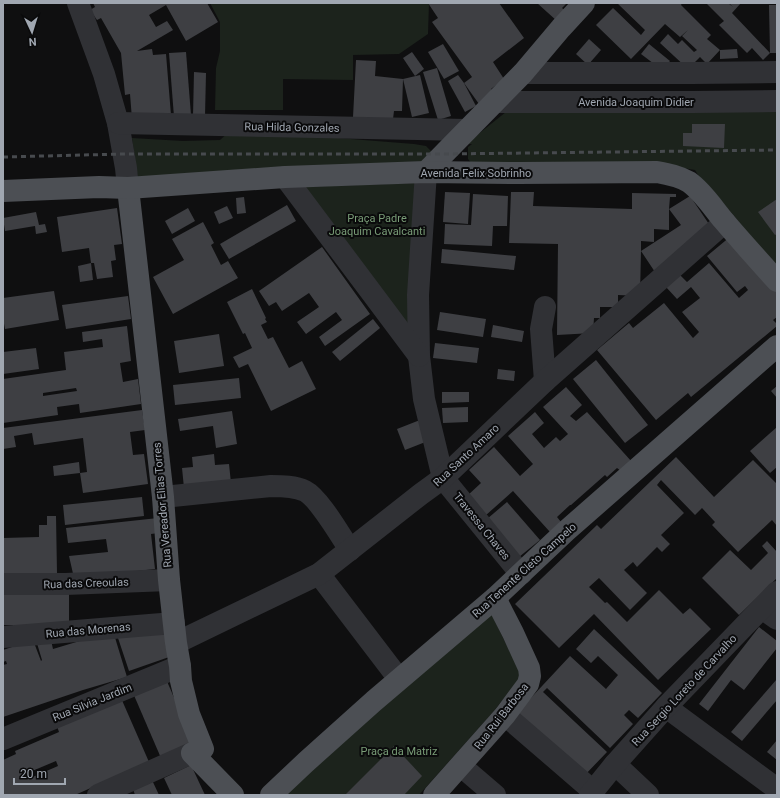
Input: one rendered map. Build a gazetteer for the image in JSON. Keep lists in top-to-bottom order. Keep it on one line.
{"streets":{"main road":["Avenida Felix Sobrinho","Rua Vereador Elias Torres","Rua Tenente Cleto Campelo","Rua Rui Barbosa"],"street":["Avenida Joaquim Didier","Rua Hilda Gonzales","Rua Santo Amaro","Travessa Chaves","Rua das Creoulas","Rua das Morenas","Rua Sergio Loreto de Carvalho","Rua Silvia Jardim"]},"crossings":[["Avenida Felix Sobrinho","Rua Santo Amaro"],["Avenida Felix Sobrinho","Rua Vereador Elias Torres"],["Rua Santo Amaro","Rua Vereador Elias Torres"],["Rua Santo Amaro","Travessa Chaves"],["Rua Santo Amaro","Rua das Morenas"],["Rua Vereador Elias Torres","Rua das Creoulas"],["Rua Vereador Elias Torres","Rua das Morenas"],["Rua Vereador Elias Torres","Rua Silvia Jardim"],["Travessa Chaves","Rua Tenente Cleto Campelo"],["Rua Tenente Cleto Campelo","Rua Rui Barbosa"]],"parks":["Praça Padre Joaquim Cavalcanti","Praça da Matriz"],"scale_bar":"20 m","north":"bottom"}
